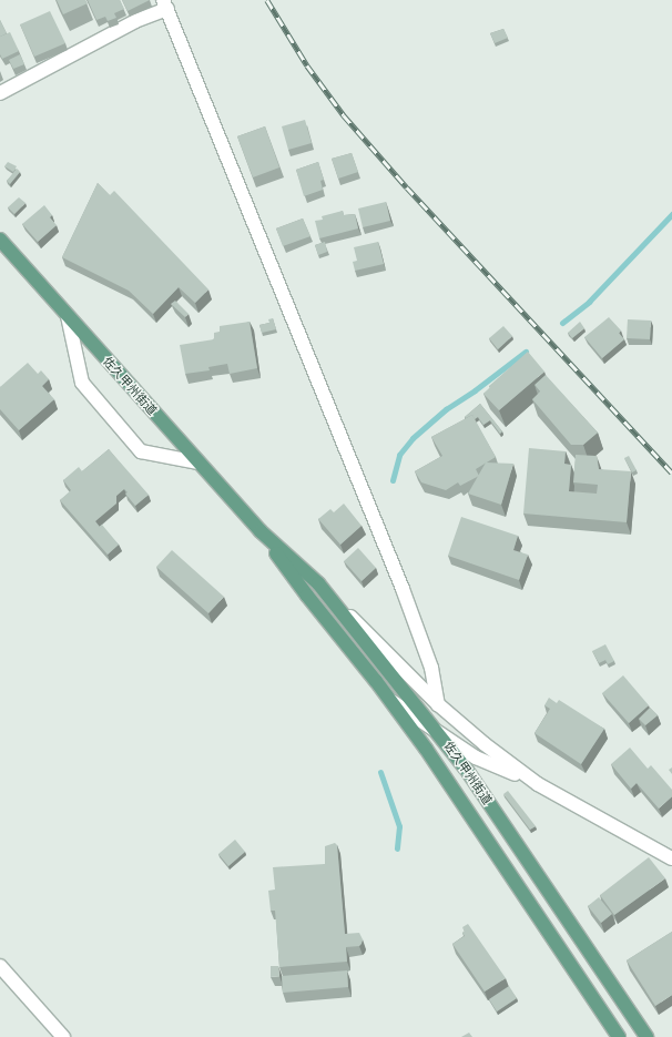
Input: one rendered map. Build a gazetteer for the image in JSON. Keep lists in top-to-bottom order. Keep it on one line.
{"streets":{"main road":["佐久甲州街道"]}}
